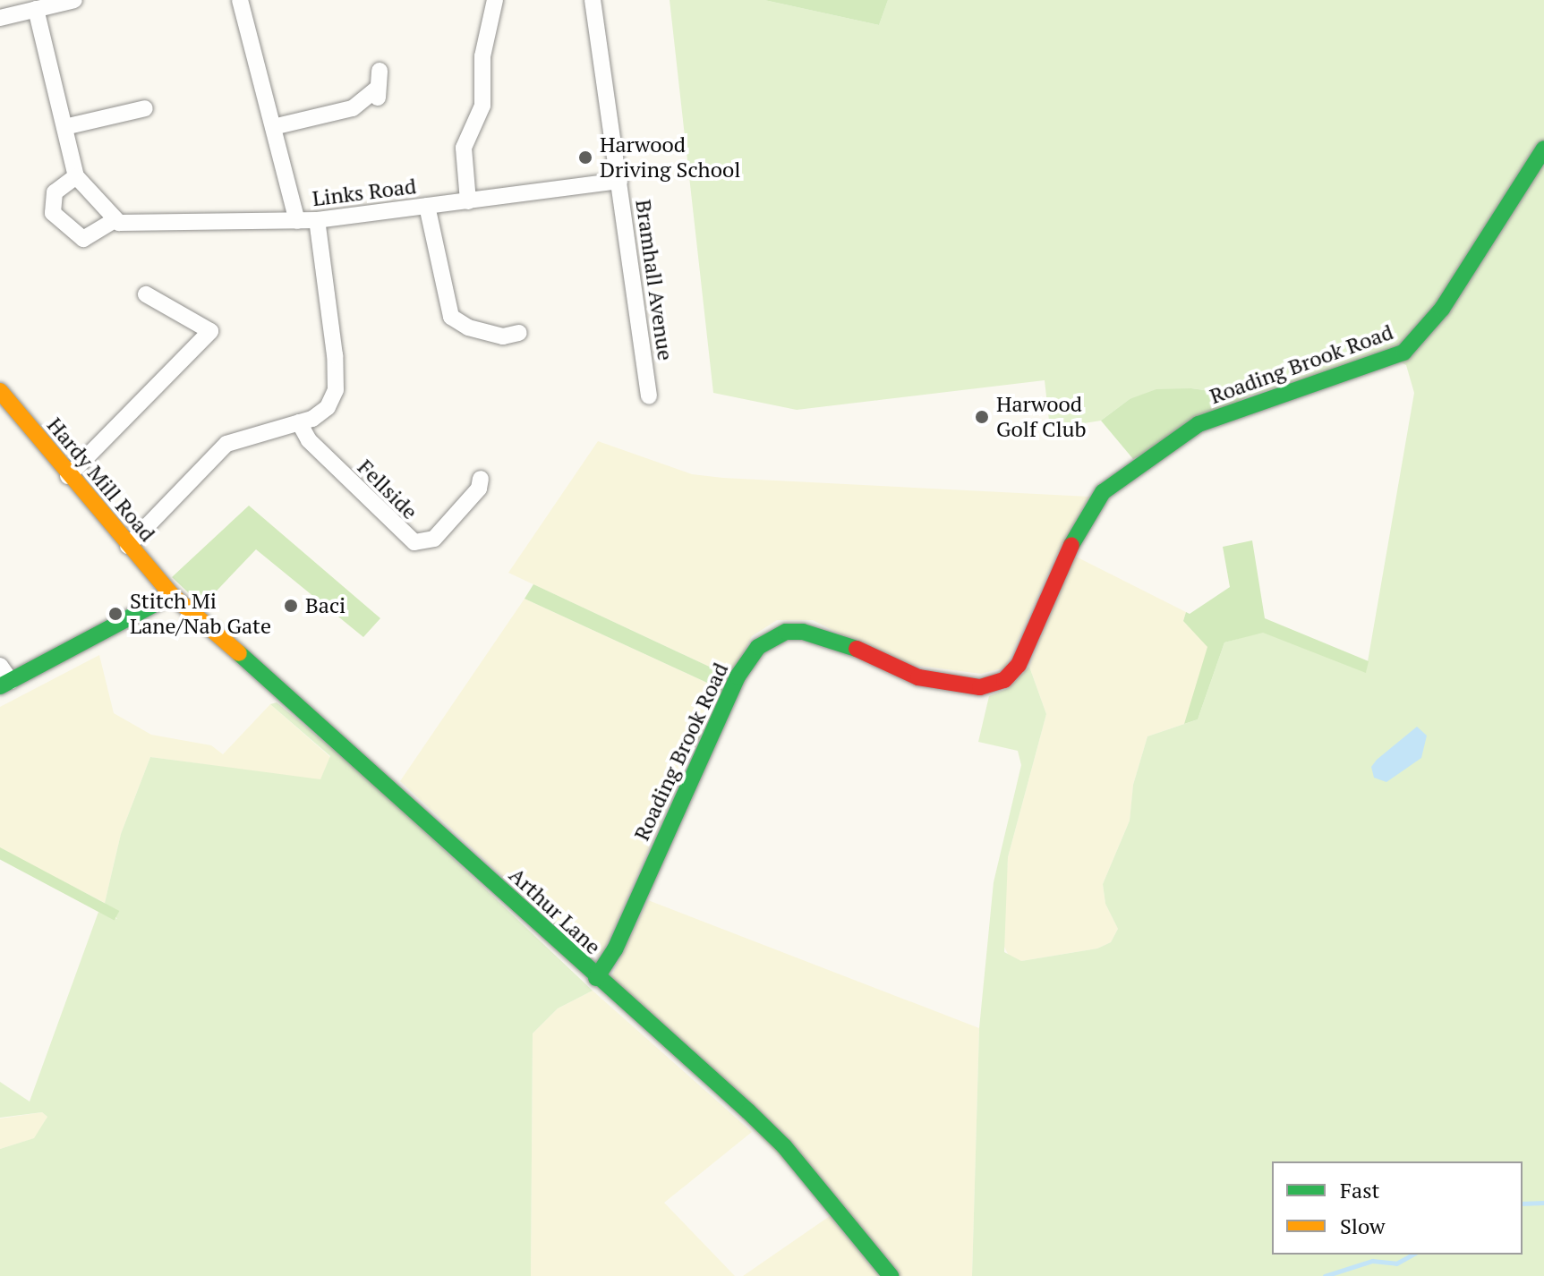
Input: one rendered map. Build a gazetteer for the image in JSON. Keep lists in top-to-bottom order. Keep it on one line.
{"streets":{"street":["Links Road","Bramhall Avenue","Roading Brook Road","Hardy Mill Road","Fellside","Arthur Lane"]},"crossings":[["Links Road","Bramhall Avenue"],["Roading Brook Road","Arthur Lane"],["Hardy Mill Road","Arthur Lane"]],"places":["Harwood Driving School","Harwood Golf Club","Baci","Stitch Mi Lane/Nab Gate"],"legend":["Fast","Slow"]}
